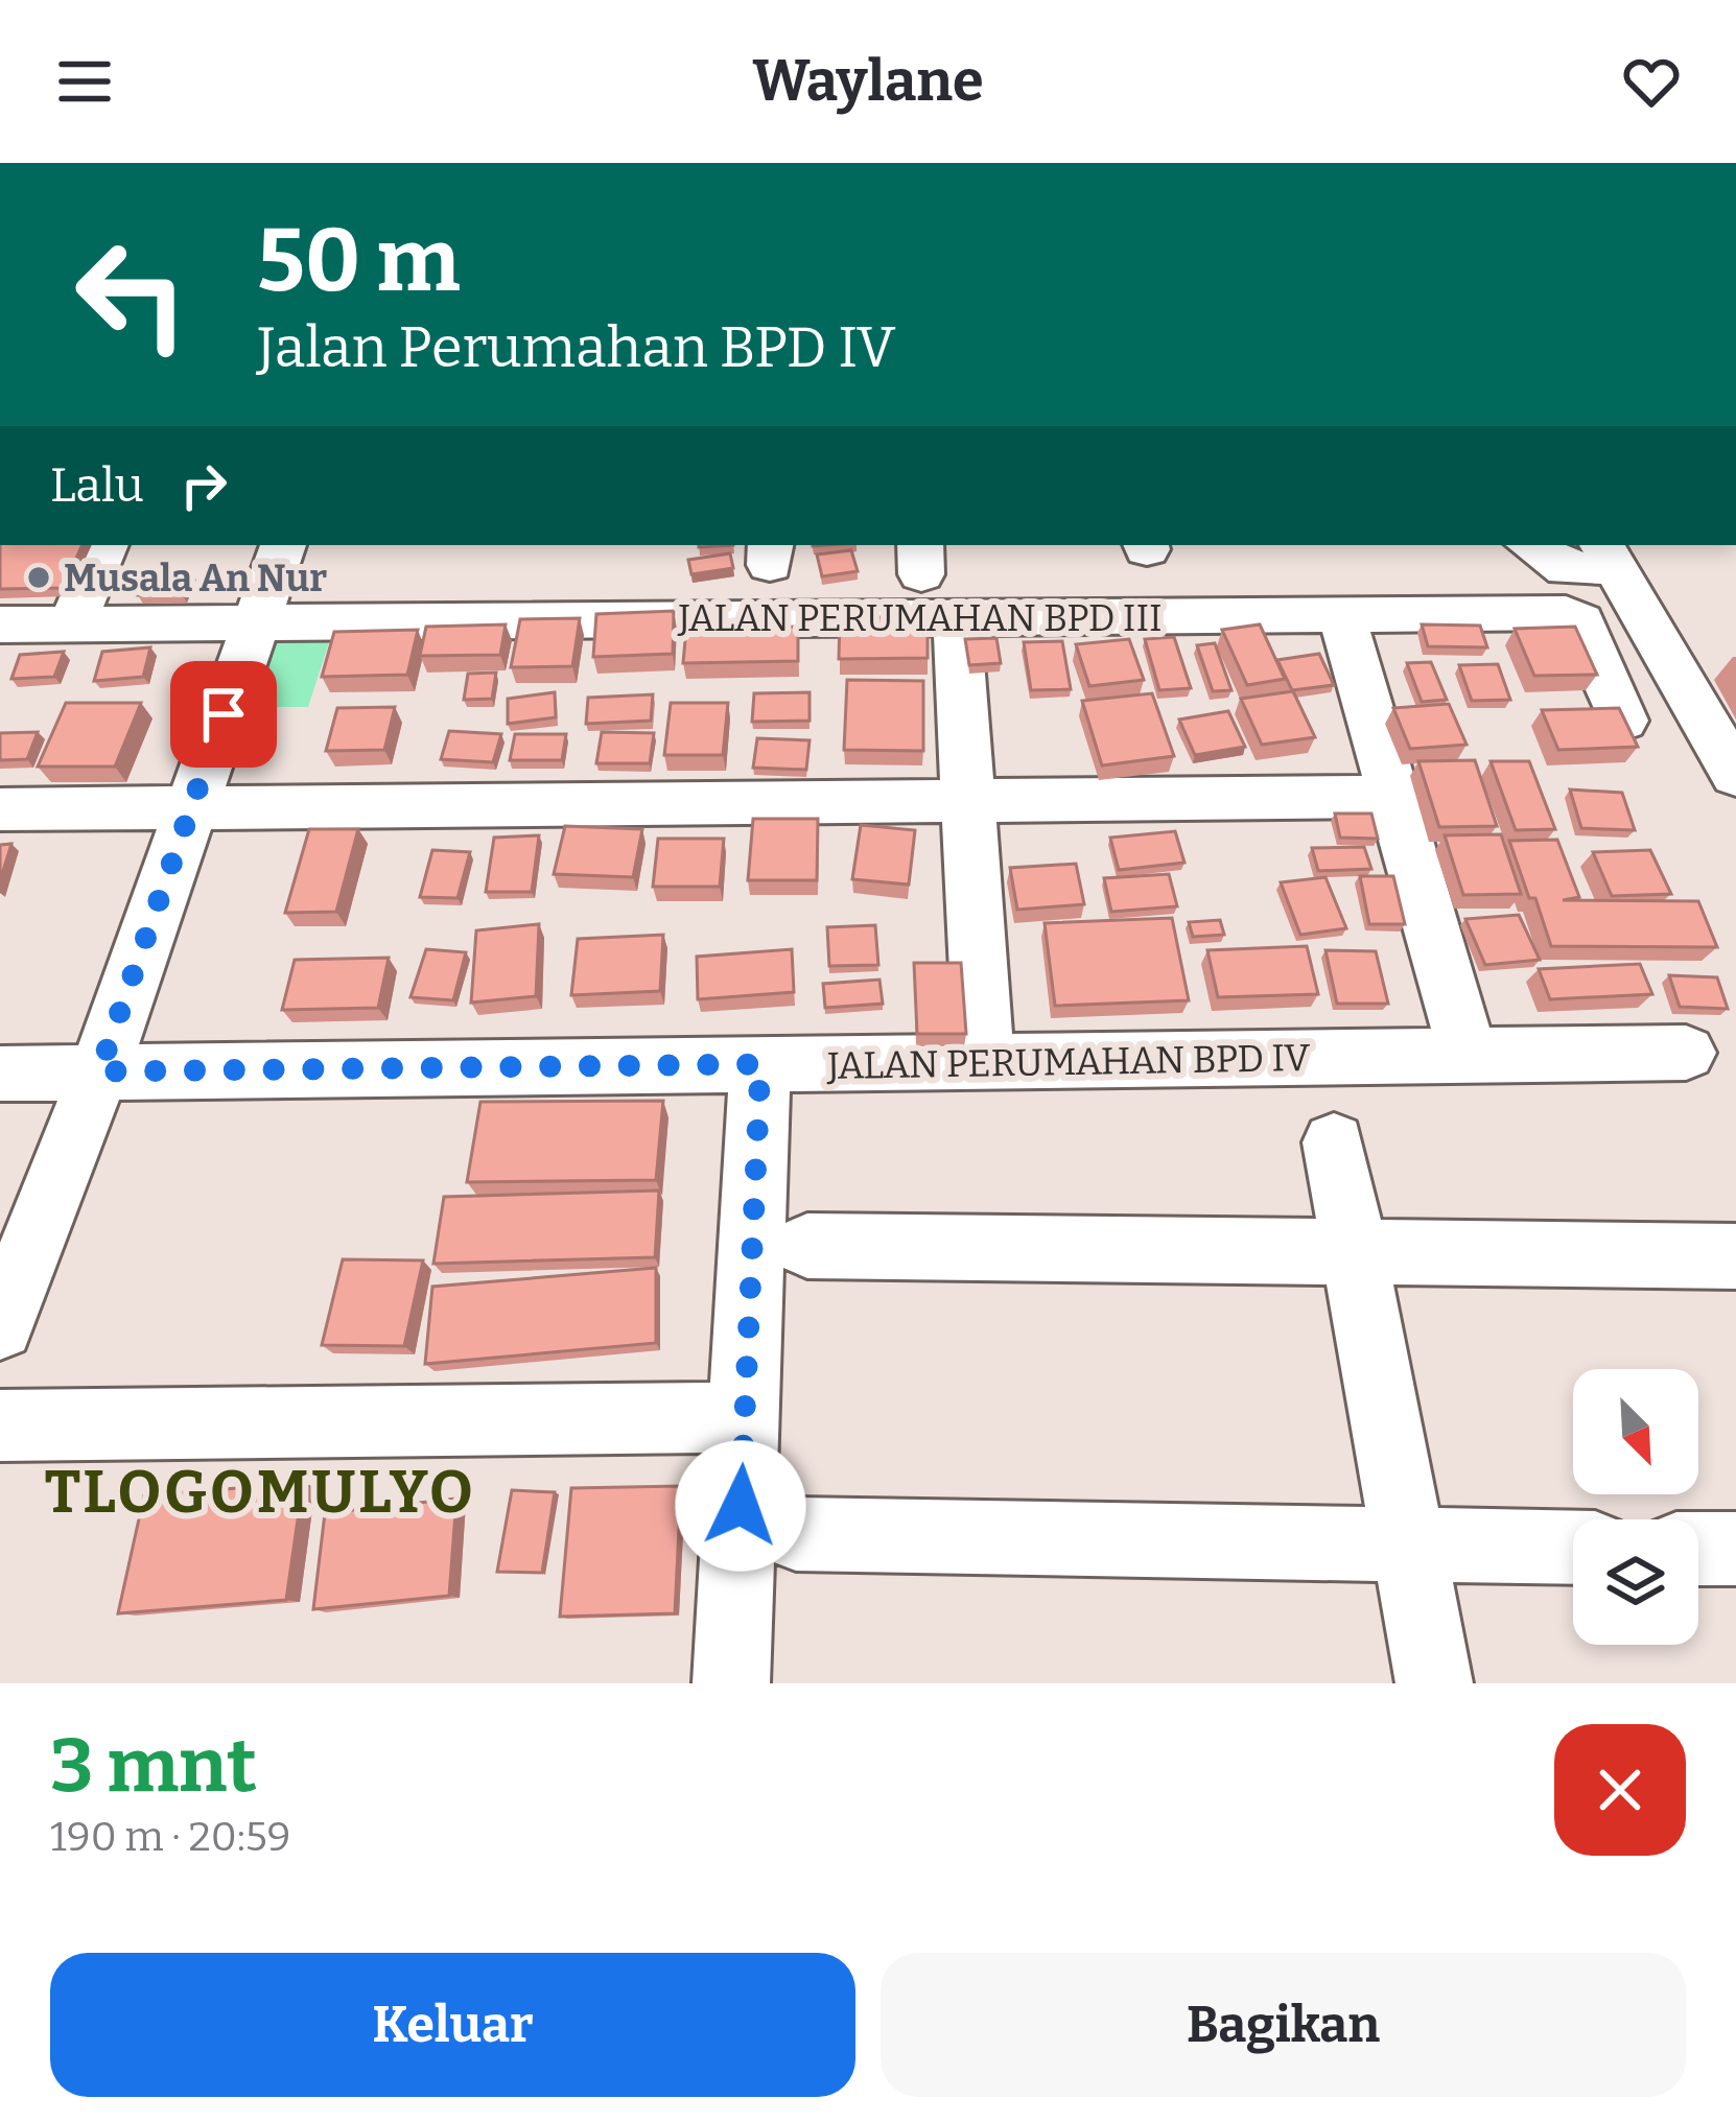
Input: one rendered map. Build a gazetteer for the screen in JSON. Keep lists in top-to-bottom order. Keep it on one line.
{"streets":{"street":["JALAN PERUMAHAN BPD III","JALAN PERUMAHAN BPD IV"]},"districts":["TLOGOMULYO"],"places":["Musala An Nur"],"north":"bottom right","page":{"header":"Waylane","turn":["50 m","Jalan Perumahan BPD IV"],"then":"Lalu","heading":["3 mnt","190 m · 20:59"],"buttons":["Keluar","Bagikan"]}}
